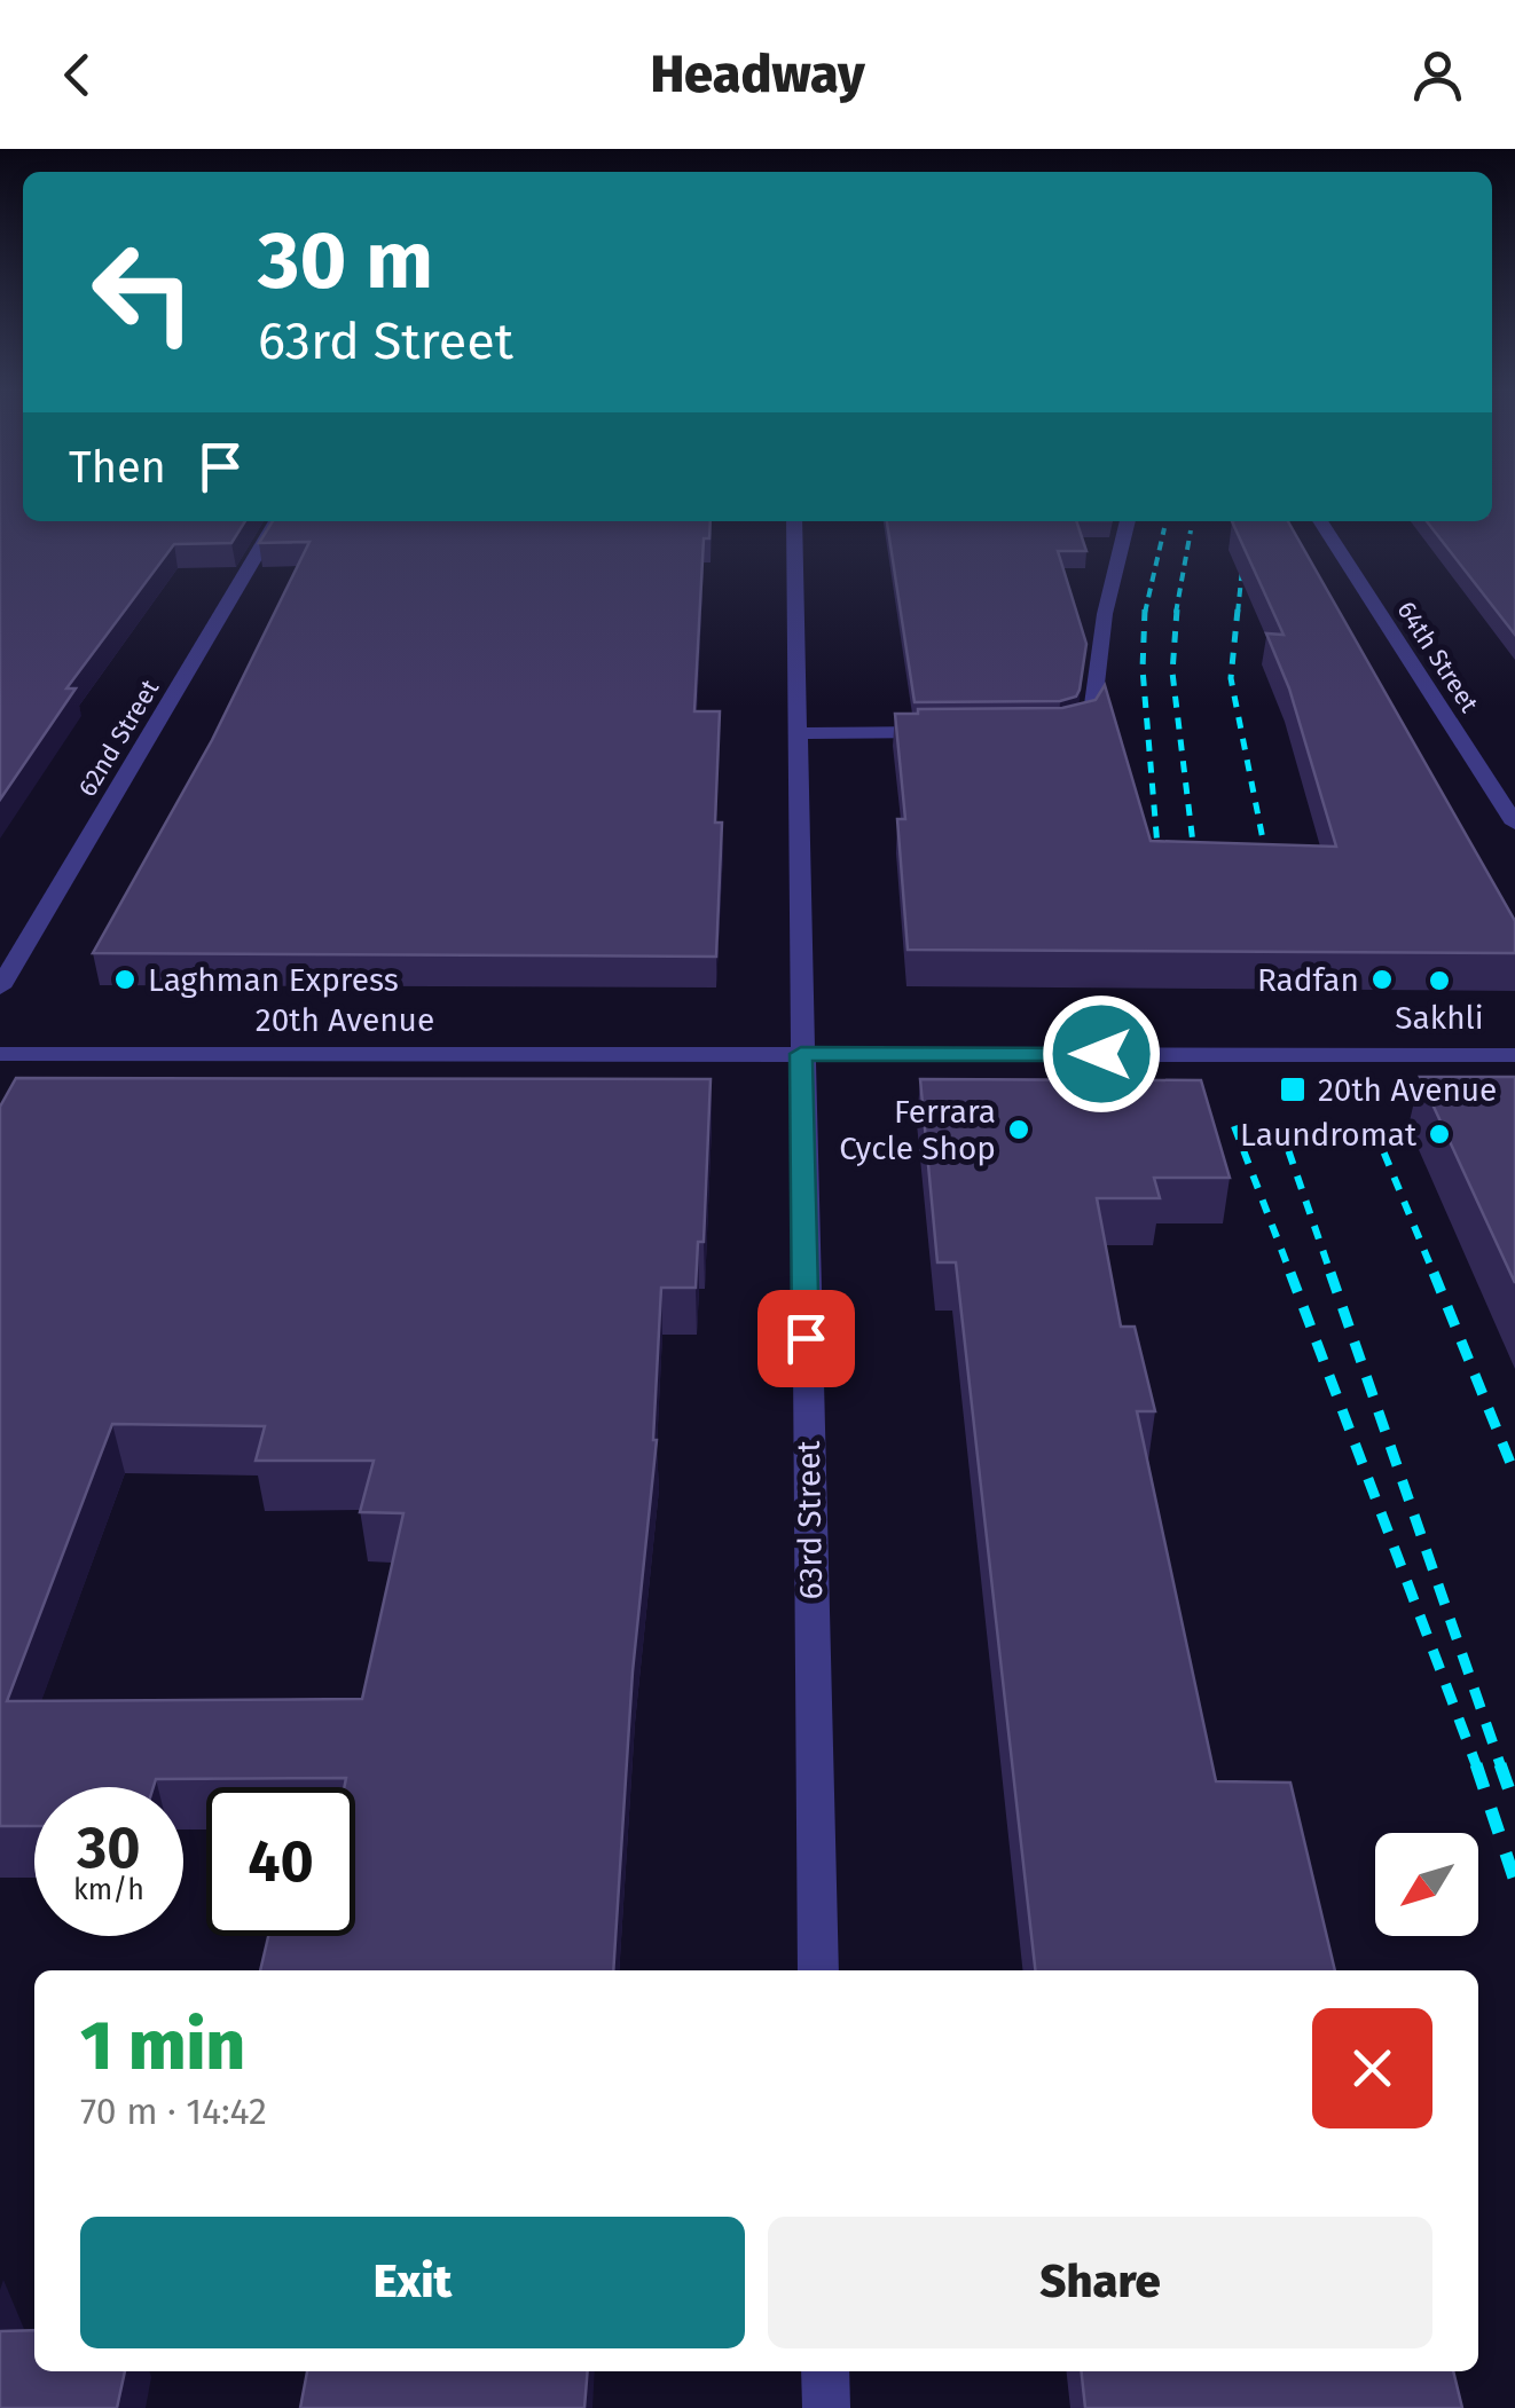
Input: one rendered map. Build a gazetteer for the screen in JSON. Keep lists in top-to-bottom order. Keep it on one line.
{"streets":{"street":["64th Street","62nd Street","20th Avenue","63rd Street"]},"crossings":[["20th Avenue","63rd Street"]],"places":{"other":["Laghman Express","Radfan","Sakhli","Ferrara Cycle Shop","Laundromat"],"transit":["20th Avenue"]},"north":"bottom left","page":{"header":"Headway","turn":["30 m","63rd Street"],"then":"Then","speed":"30 km/h","limit":"40","heading":["1 min","70 m · 14:42"],"buttons":["Exit","Share"]}}
